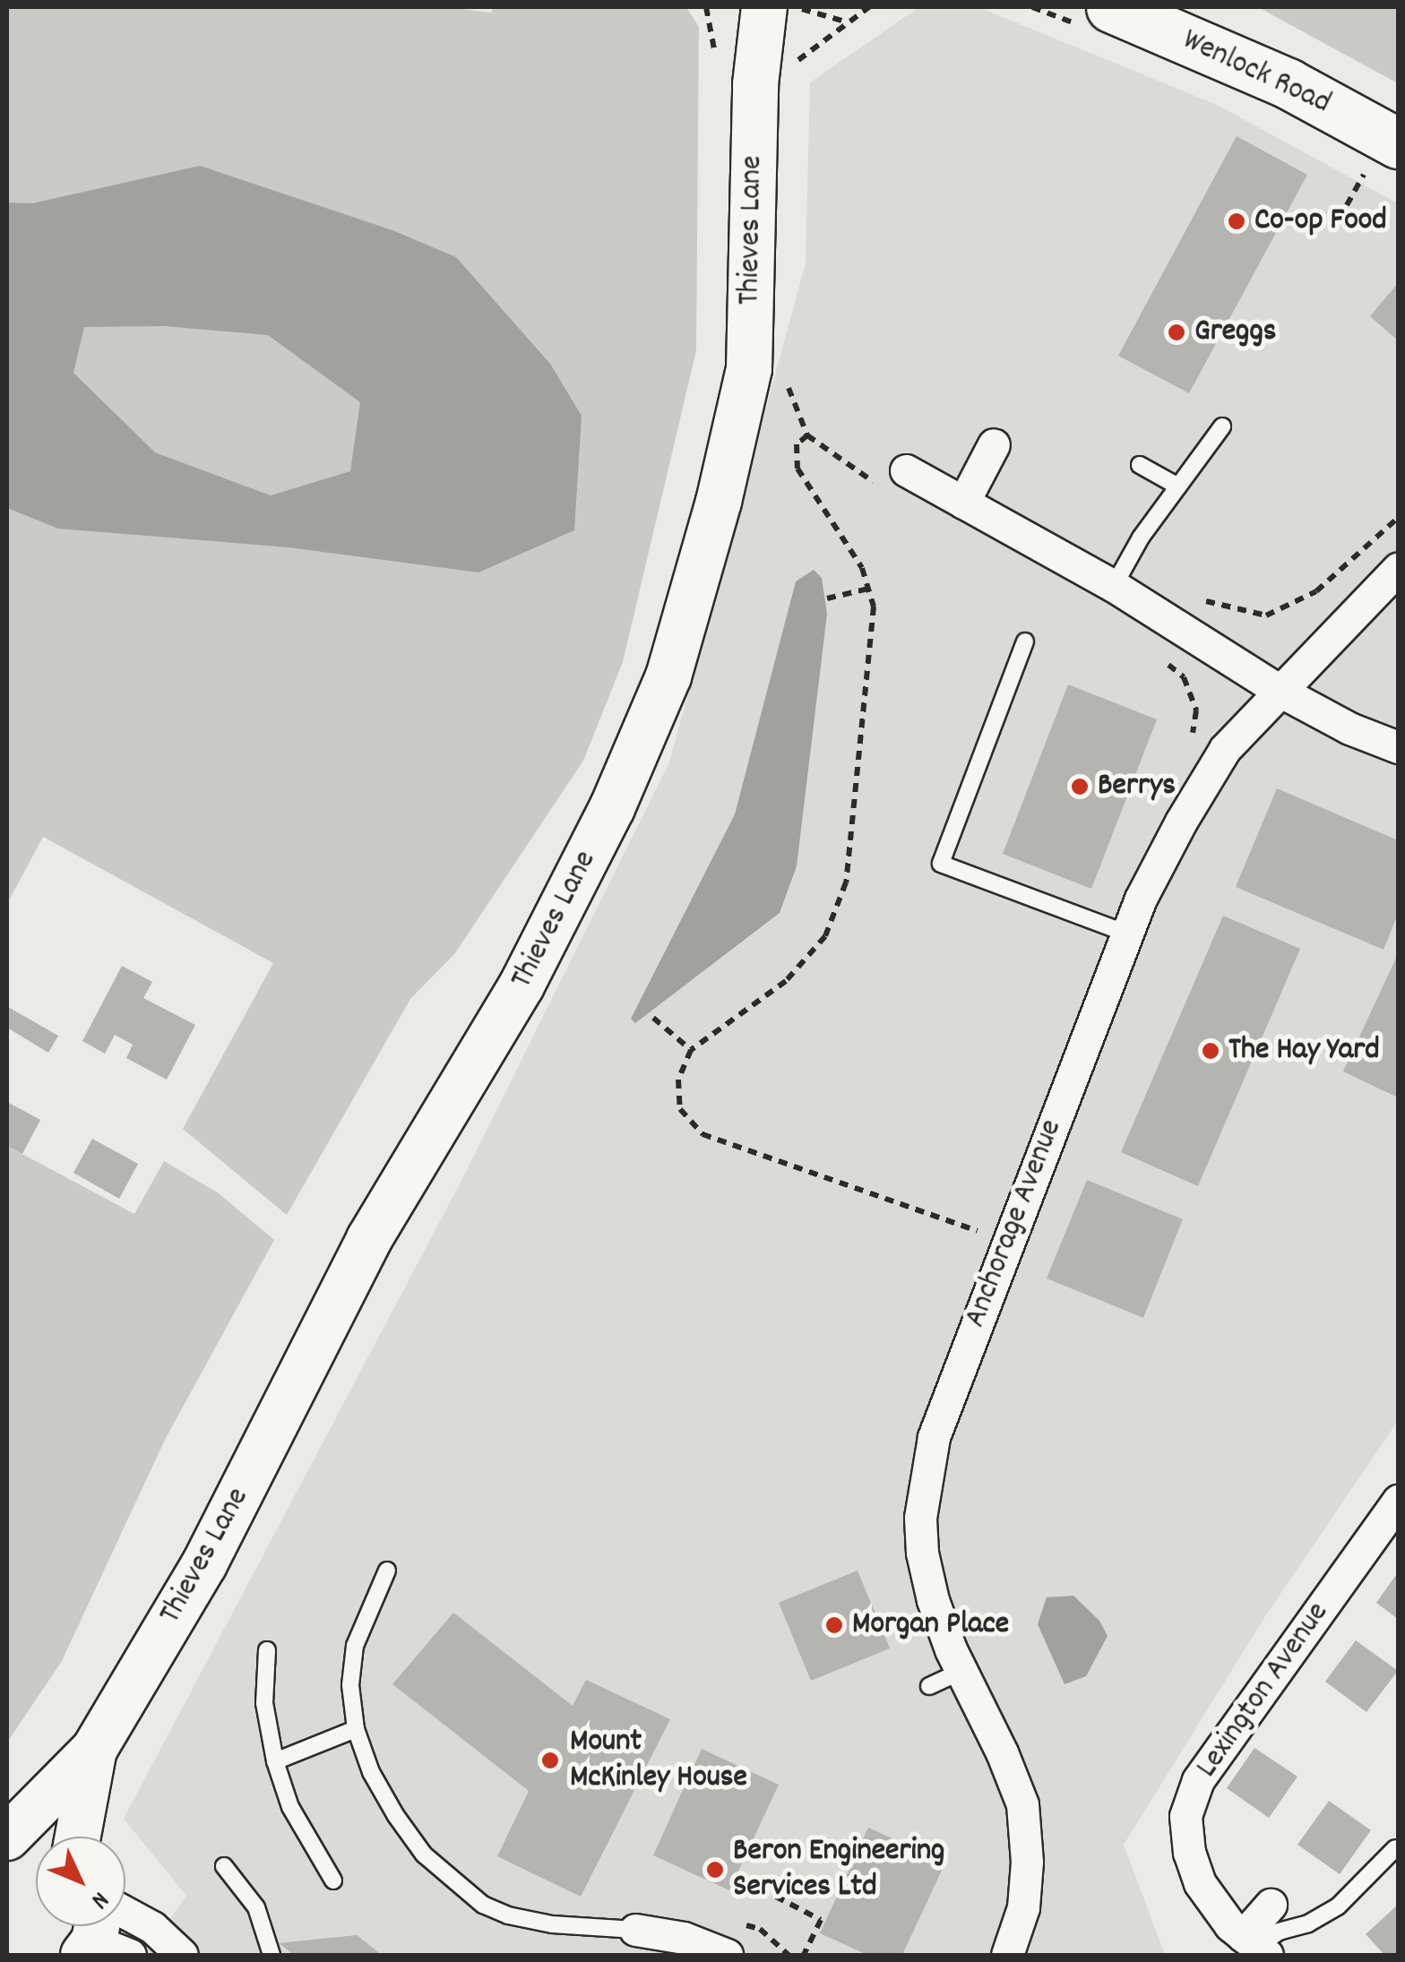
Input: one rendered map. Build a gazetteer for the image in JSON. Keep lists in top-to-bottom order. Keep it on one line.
{"streets":{"main road":["Wenlock Road","Thieves Lane"],"street":["Anchorage Avenue","Lexington Avenue"]},"places":["Co-op Food","Greggs","Berrys","The Hay Yard","Morgan Place","Mount McKinley House","Beron Engineering Services Ltd"],"north":"bottom right"}
